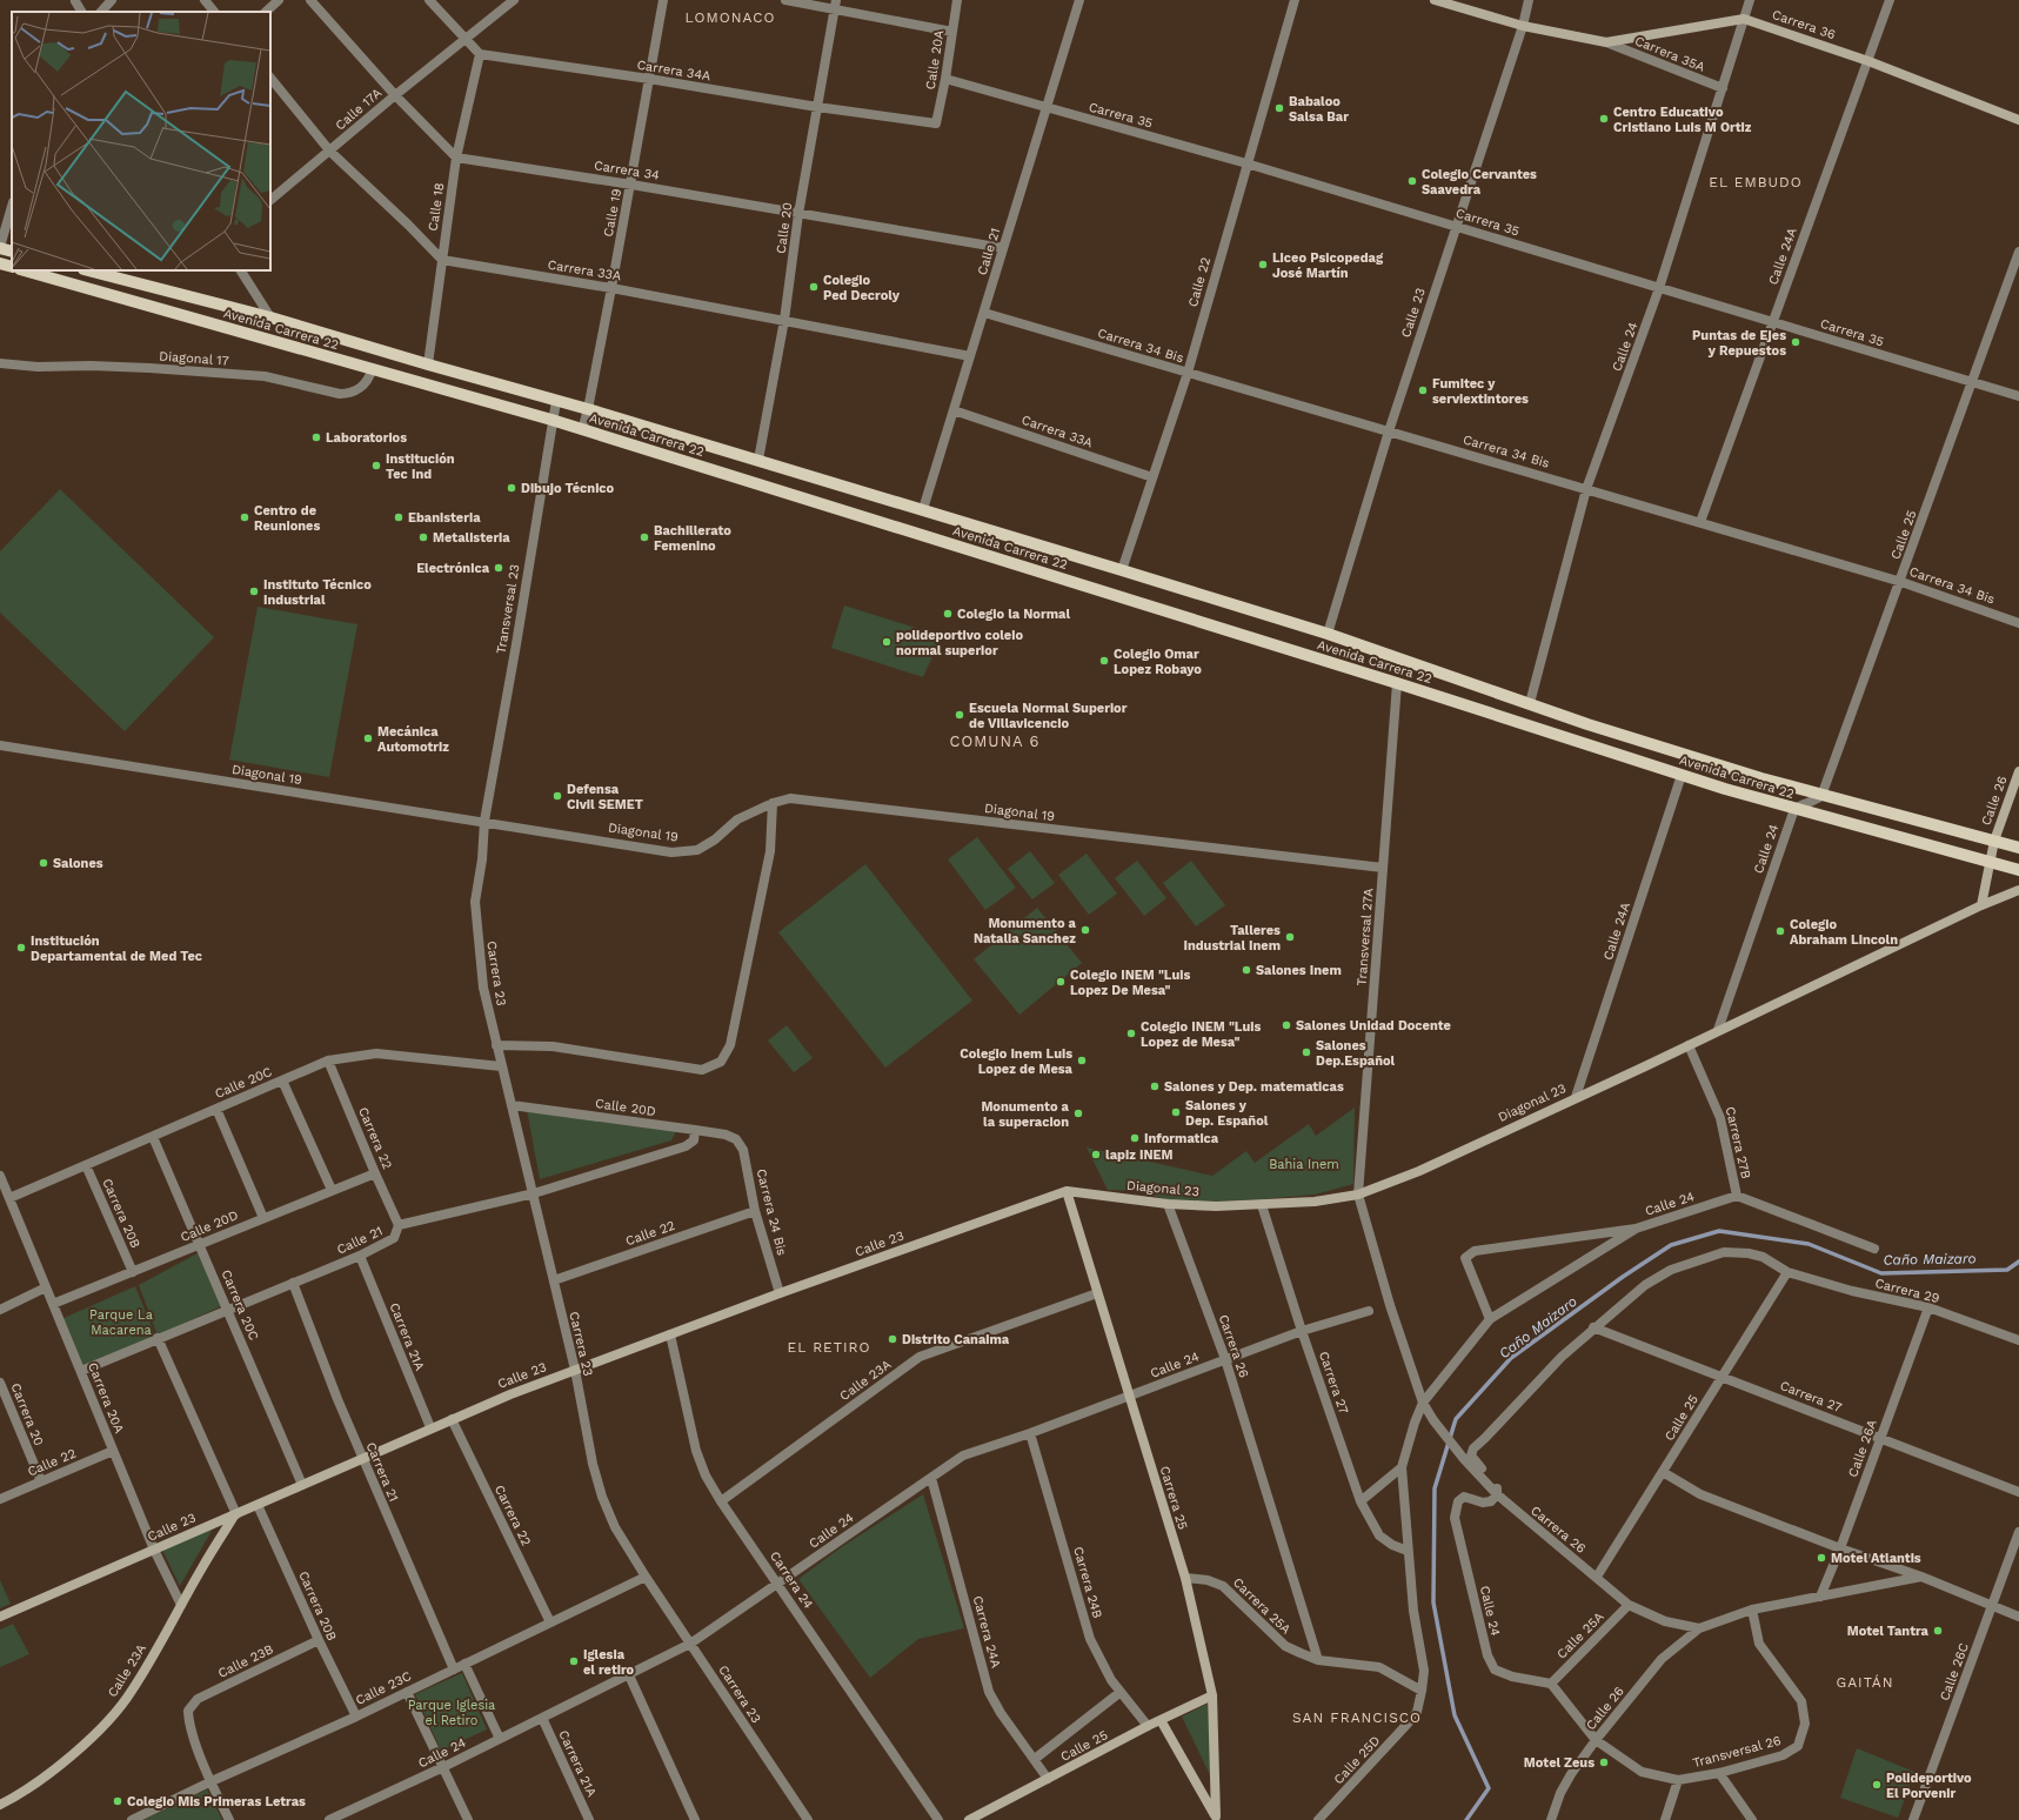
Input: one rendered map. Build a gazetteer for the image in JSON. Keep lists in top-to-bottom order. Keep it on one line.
{"streets":{"main road":["Avenida Carrera 22"],"street":["Carrera 36","Carrera 35A","Calle 20A","Carrera 34A","Calle 17A","Carrera 35","Carrera 34","Calle 18","Calle 19","Calle 20","Calle 21","Calle 24A","Carrera 33A","Calle 22","Calle 23","Carrera 34 Bis","Calle 24","Diagonal 17","Calle 25","Transversal 23","Diagonal 19","Calle 26","Transversal 27A","Carrera 23","Calle 20C","Diagonal 23","Calle 20D","Carrera 22","Carrera 27B","Carrera 24 Bis","Carrera 20B","Carrera 29","Carrera 20C","Carrera 21A","Carrera 26","Calle 23A","Carrera 27","Carrera 20A","Carrera 20","Calle 26A","Carrera 21","Carrera 25","Carrera 24","Carrera 24B","Carrera 25A","Carrera 24A","Calle 25A","Calle 23B","Calle 26C","Calle 23C","Transversal 26","Calle 25D"]},"crossings":[["Carrera 36","Carrera 35A"],["Carrera 36","Calle 24A"],["Carrera 36","Calle 23"],["Carrera 36","Calle 24"],["Carrera 35A","Calle 24"],["Calle 20A","Carrera 34A"],["Calle 20A","Carrera 35"],["Carrera 34A","Calle 18"],["Carrera 34A","Calle 19"],["Carrera 34A","Calle 20"],["Carrera 35","Calle 21"],["Carrera 35","Calle 24A"],["Carrera 35","Calle 22"],["Carrera 35","Calle 23"],["Carrera 35","Calle 24"],["Carrera 35","Calle 25"],["Carrera 34","Calle 18"],["Carrera 34","Calle 19"],["Carrera 34","Calle 20"],["Carrera 34","Calle 21"],["Calle 18","Carrera 33A"],["Calle 18","Avenida Carrera 22"],["Calle 19","Carrera 33A"],["Calle 19","Avenida Carrera 22"],["Calle 20","Carrera 33A"],["Calle 20","Avenida Carrera 22"],["Calle 21","Carrera 33A"],["Calle 21","Avenida Carrera 22"],["Calle 21","Carrera 34 Bis"],["Calle 21","Carrera 23"],["Calle 21","Calle 20D"],["Calle 21","Carrera 22"],["Calle 21","Carrera 20C"],["Calle 21","Carrera 21A"],["Calle 21","Carrera 20A"],["Calle 21","Carrera 21"],["Calle 24A","Avenida Carrera 22"],["Calle 24A","Carrera 34 Bis"],["Calle 24A","Diagonal 23"],["Carrera 33A","Calle 22"],["Calle 22","Avenida Carrera 22"],["Calle 22","Carrera 34 Bis"],["Calle 22","Carrera 23"],["Calle 22","Carrera 24 Bis"],["Calle 22","Carrera 20A"],["Calle 22","Carrera 20"],["Calle 23","Avenida Carrera 22"],["Calle 23","Carrera 34 Bis"],["Calle 23","Carrera 23"],["Calle 23","Diagonal 23"],["Calle 23","Carrera 22"],["Calle 23","Carrera 24 Bis"],["Calle 23","Carrera 20B"],["Calle 23","Carrera 20C"],["Calle 23","Carrera 21A"],["Calle 23","Calle 23A"],["Calle 23","Carrera 20A"],["Calle 23","Carrera 21"],["Calle 23","Carrera 25"],["Calle 23","Carrera 24"],["Avenida Carrera 22","Calle 24"],["Avenida Carrera 22","Diagonal 17"],["Avenida Carrera 22","Calle 25"],["Avenida Carrera 22","Transversal 23"],["Avenida Carrera 22","Calle 26"],["Avenida Carrera 22","Transversal 27A"],["Carrera 34 Bis","Calle 24"],["Carrera 34 Bis","Calle 25"],["Calle 24","Carrera 23"],["Calle 24","Diagonal 23"],["Calle 24","Carrera 27B"],["Calle 24","Carrera 21A"],["Calle 24","Carrera 26"],["Calle 24","Carrera 27"],["Calle 24","Carrera 25"],["Calle 24","Carrera 24"],["Calle 24","Carrera 24B"],["Calle 24","Carrera 24A"],["Calle 24","Calle 25A"],["Calle 25","Carrera 29"],["Calle 25","Carrera 26"],["Calle 25","Carrera 27"],["Calle 25","Carrera 25"],["Calle 25","Carrera 24B"],["Calle 25","Carrera 24A"],["Transversal 23","Diagonal 19"],["Transversal 23","Carrera 23"],["Diagonal 19","Transversal 27A"],["Diagonal 19","Carrera 23"],["Calle 26","Carrera 26"],["Calle 26","Transversal 26"],["Transversal 27A","Diagonal 23"],["Transversal 27A","Carrera 26"],["Carrera 23","Calle 20C"],["Carrera 23","Calle 20D"],["Carrera 23","Calle 23C"],["Calle 20C","Carrera 22"],["Calle 20C","Carrera 20B"],["Calle 20C","Carrera 20C"],["Calle 20C","Carrera 20A"],["Diagonal 23","Carrera 27B"],["Diagonal 23","Carrera 26"],["Diagonal 23","Carrera 27"],["Diagonal 23","Carrera 25"],["Calle 20D","Carrera 22"],["Calle 20D","Carrera 24 Bis"],["Calle 20D","Carrera 20B"],["Calle 20D","Carrera 20C"],["Calle 20D","Carrera 20A"],["Carrera 22","Calle 23C"],["Carrera 20B","Calle 23B"],["Carrera 20B","Calle 23C"],["Carrera 29","Calle 26A"],["Carrera 26","Carrera 25A"],["Carrera 26","Calle 25A"],["Calle 23A","Carrera 20A"],["Calle 23A","Carrera 25"],["Calle 23A","Carrera 24"],["Carrera 27","Calle 26A"],["Carrera 21","Calle 23C"],["Carrera 25","Carrera 25A"],["Calle 23B","Calle 23C"]],"districts":["LOMONACO","EL EMBUDO","COMUNA 6","EL RETIRO","GAITÁN","SAN FRANCISCO"],"water":["Caño Maizaro"],"parks":["Bahia Inem","Parque La Macarena","Parque Iglesia el Retiro"],"places":["Babaloo Salsa Bar","Centro Educativo Cristiano Luis M Ortiz","Colegio Cervantes Saavedra","Liceo Psicopedag José Martín","Colegio Ped Decroly","Puntas de Ejes y Repuestos","Fumitec y serviextintores","Laboratorios","Institución Tec Ind","Dibujo Técnico","Centro de Reuniones","Ebanisteria","Metalisteria","Bachillerato Femenino","Electrónica","Instituto Técnico Industrial","Colegio la Normal","polideportivo coleio normal superior","Colegio Omar Lopez Robayo","Escuela Normal Superior de Villavicencio","Mecánica Automotriz","Defensa Civil SEMET","Salones","Monumento a Natalia Sanchez","Colegio Abraham Lincoln","Talleres Industrial Inem","Institución Departamental de Med Tec","Salones Inem","Colegio INEM \"Luis Lopez De Mesa\"","Salones Unidad Docente","Colegio INEM \"Luis Lopez de Mesa\"","Salones Dep.Español","Colegio Inem Luis Lopez de Mesa","Salones y Dep. matematicas","Salones y Dep. Español","Monumento a la superacion","Informatica","lapiz INEM","Distrito Canaima","Motel Atlantis","Motel Tantra","Iglesia el retiro","Motel Zeus","Polideportivo El Porvenir","Colegio Mis Primeras Letras"]}
